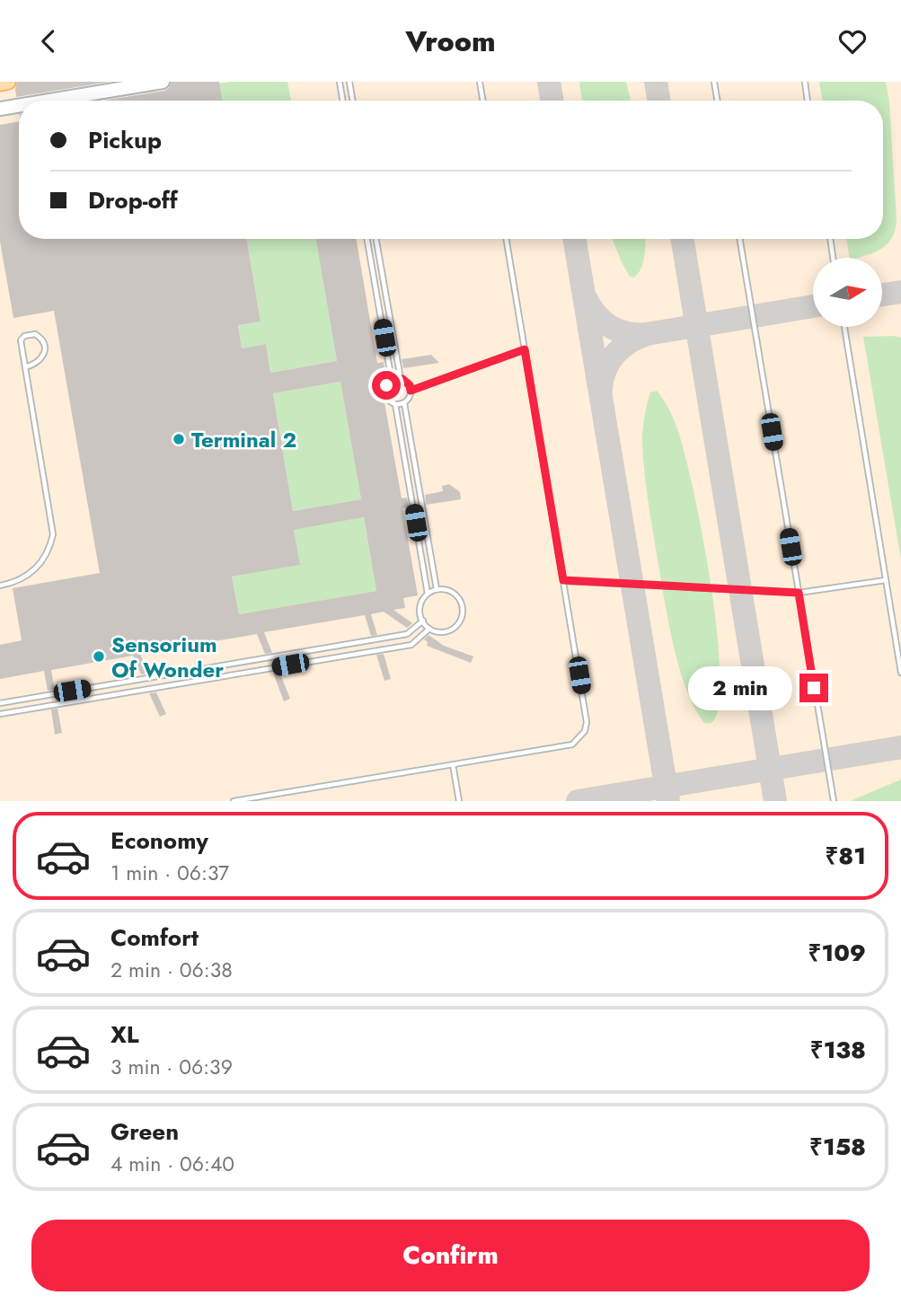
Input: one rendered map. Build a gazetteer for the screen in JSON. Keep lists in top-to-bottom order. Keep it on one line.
{"places":["Terminal 2","Sensorium Of Wonder"],"north":"right","page":{"header":"Vroom","banner":["Pickup","Drop-off"],"bubble":"2 min","list":[{"name":"Economy","note":"1 min · 06:37","value":"₹81"},{"name":"Comfort","note":"2 min · 06:38","value":"₹109"},{"name":"XL","note":"3 min · 06:39","value":"₹138"},{"name":"Green","note":"4 min · 06:40","value":"₹158"}],"buttons":"Confirm"}}
